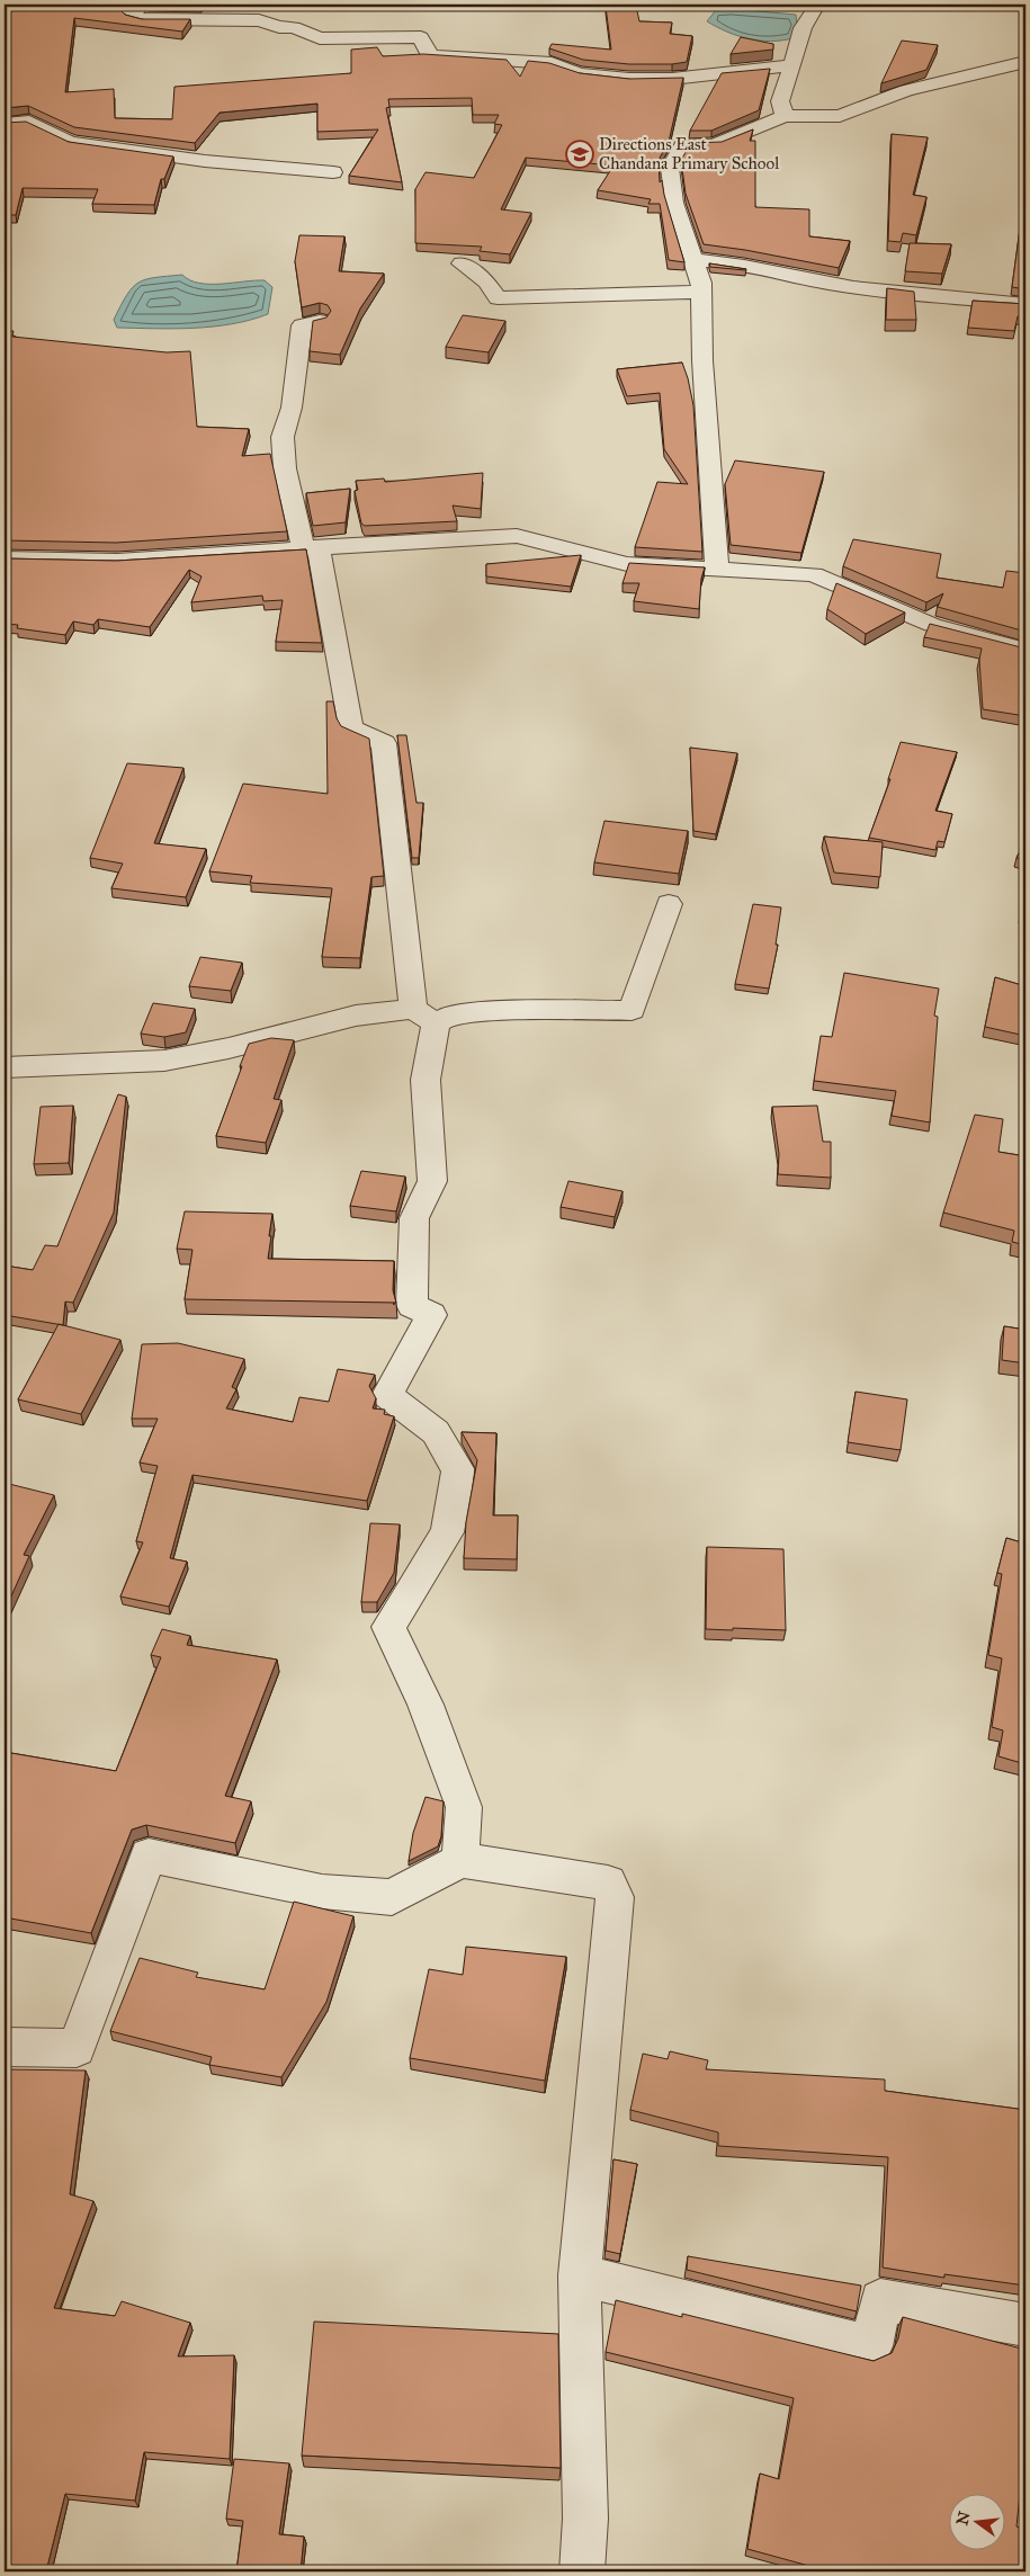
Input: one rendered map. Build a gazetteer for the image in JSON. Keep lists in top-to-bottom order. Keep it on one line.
{"places":{"school or university":["Directions East Chandana Primary School"]},"north":"left"}
